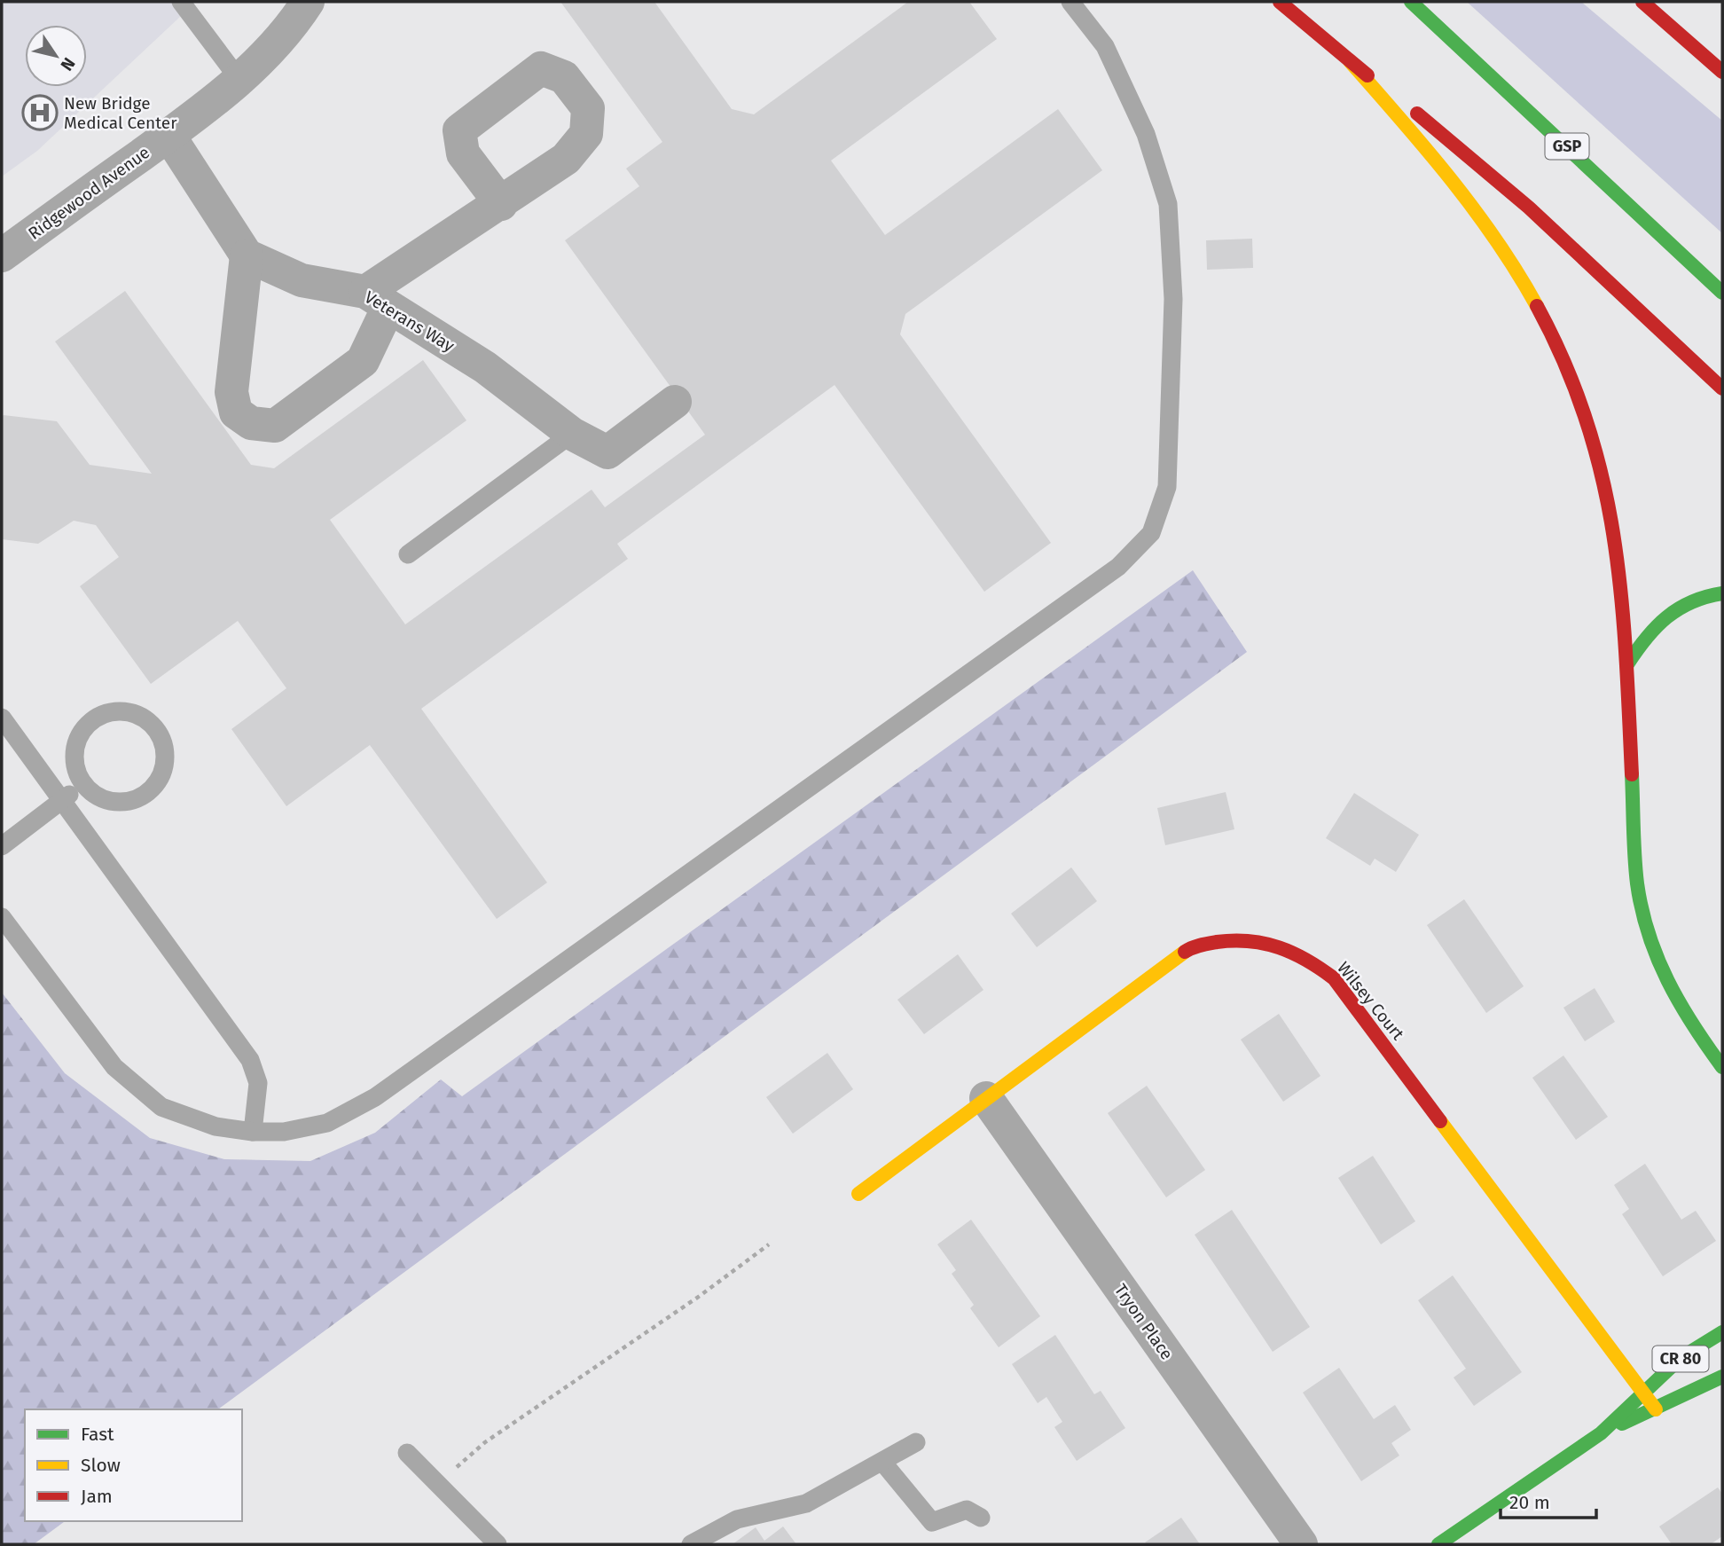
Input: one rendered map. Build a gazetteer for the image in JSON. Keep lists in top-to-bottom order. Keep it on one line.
{"streets":{"main road":["GSP","Wilsey Court","CR 80"],"street":["Ridgewood Avenue","Veterans Way","Tryon Place"]},"crossings":[["Wilsey Court","Tryon Place"],["Wilsey Court","CR 80"]],"places":{"hospital":["New Bridge Medical Center"]},"legend":["Fast","Slow","Jam"],"scale_bar":"20 m","north":"bottom right"}
